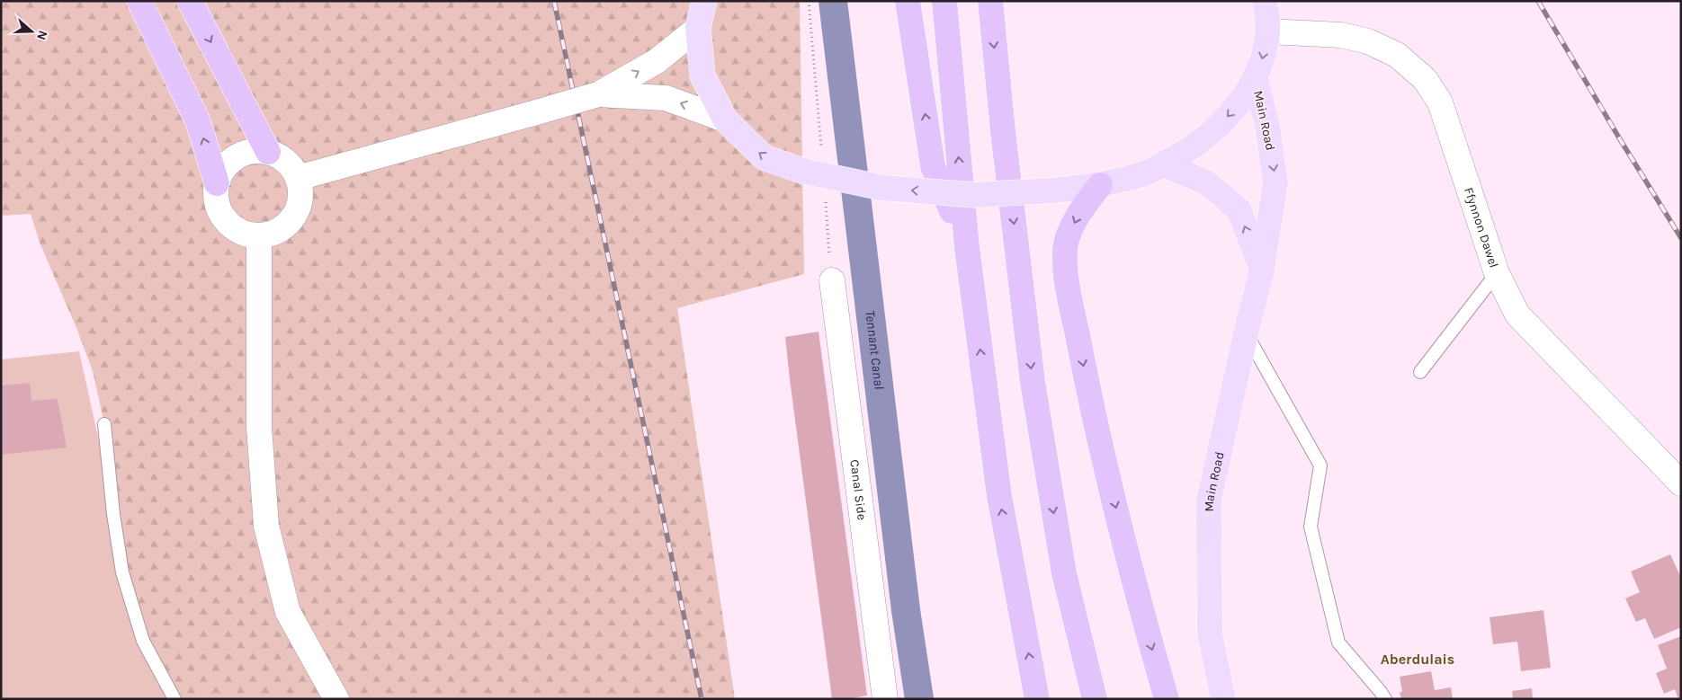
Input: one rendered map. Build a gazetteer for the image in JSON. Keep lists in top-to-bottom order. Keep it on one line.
{"streets":{"main road":["Main Road","Ffynnon Dawel","Canal Side"]},"districts":["Aberdulais"],"water":["Tennant Canal"],"north":"right"}
